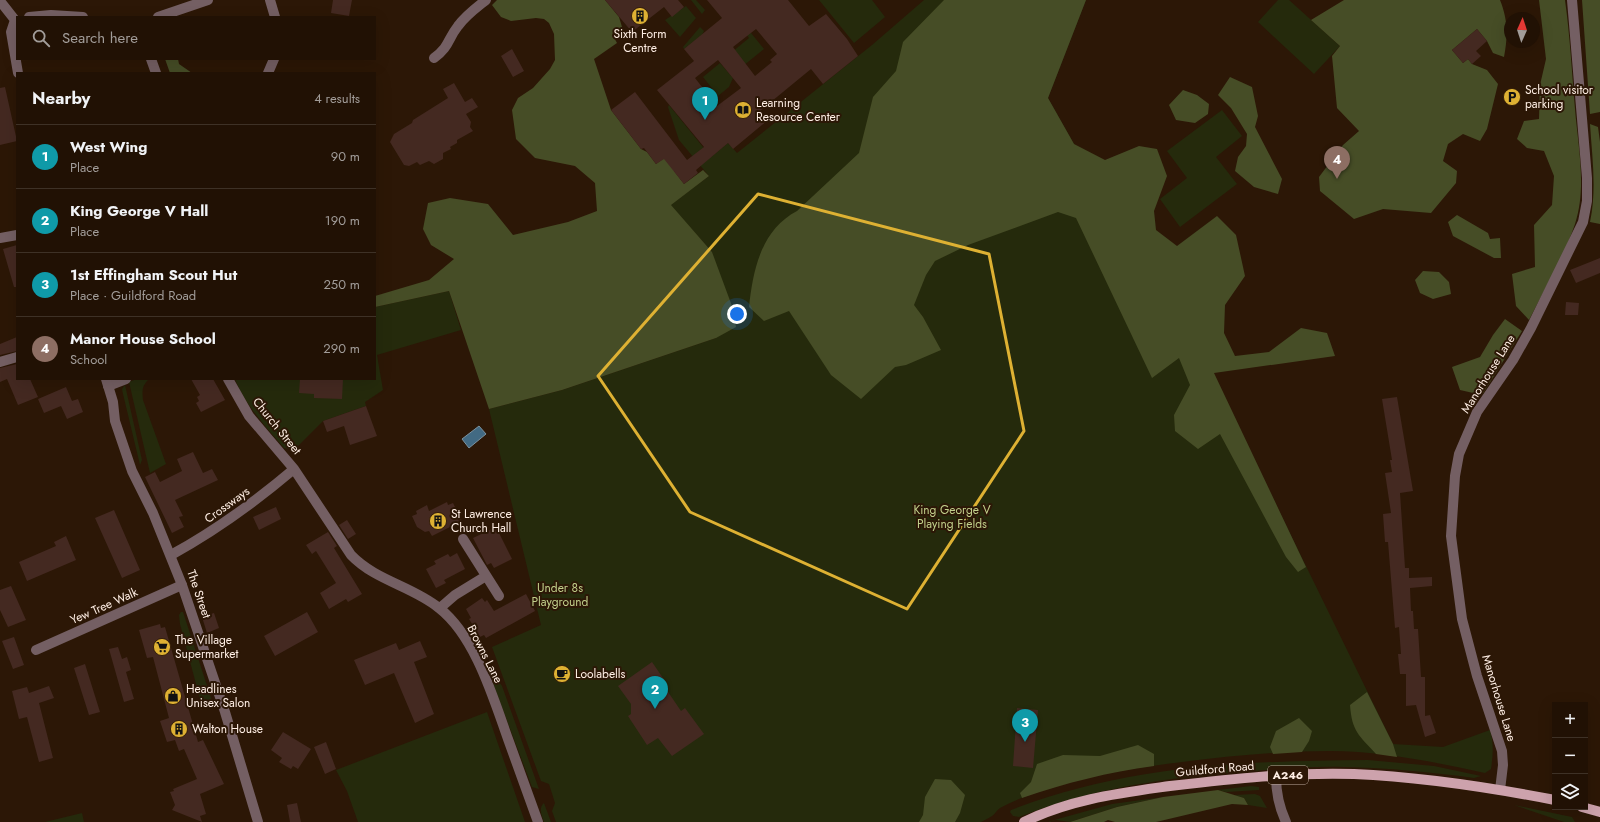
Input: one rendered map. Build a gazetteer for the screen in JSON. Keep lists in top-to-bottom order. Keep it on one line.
{"streets":{"main road":["Guildford Road","A246"],"street":["Manorhouse Lane","Church Street","Crossways","The Street","Yew Tree Walk","Browns Lane"]},"crossings":[["Manorhouse Lane","Guildford Road"],["Church Street","Crossways"],["Church Street","Browns Lane"],["Crossways","The Street"],["Crossways","Browns Lane"],["The Street","Yew Tree Walk"]],"parks":["King George V Playing Fields","Under 8s Playground"],"places":{"building":["Sixth Form Centre","St Lawrence Church Hall","Walton House"],"parking":["School visitor parking"],"library":["Learning Resource Center"],"supermarket":["The Village Supermarket"],"cafe":["Loolabells"],"shop":["Headlines Unisex Salon"]},"north":"top","page":{"search":"Search here","heading":["Nearby","4 results"],"pins":["1","4","2","3"],"list":[{"mark":"1","name":"West Wing","note":"Place","value":"90 m"},{"mark":"2","name":"King George V Hall","note":"Place","value":"190 m"},{"mark":"3","name":"1st Effingham Scout Hut","note":"Place · Guildford Road","value":"250 m"},{"mark":"4","name":"Manor House School","note":"School","value":"290 m"}],"map_buttons":["+","−"]}}
